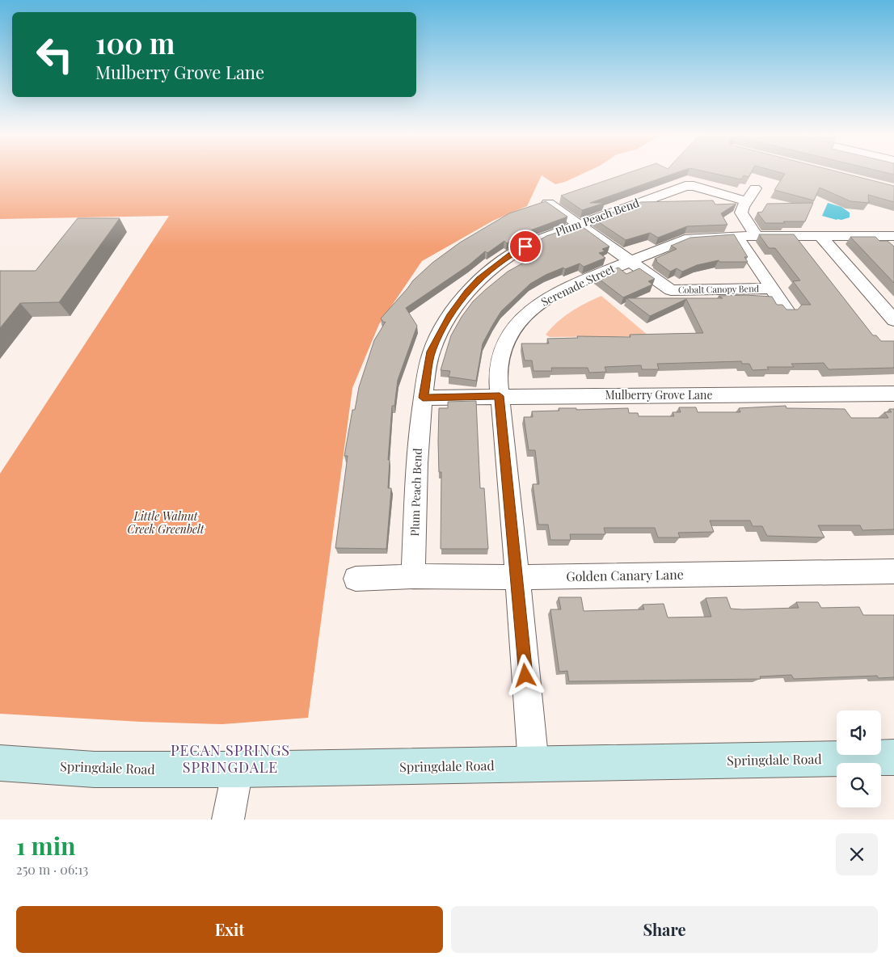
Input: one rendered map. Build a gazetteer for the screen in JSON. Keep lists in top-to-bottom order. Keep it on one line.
{"streets":{"main road":["Springdale Road"],"street":["Plum Peach Bend","Serenade Street","Cobalt Canopy Bend","Mulberry Grove Lane","Golden Canary Lane"]},"crossings":[["Plum Peach Bend","Serenade Street"],["Plum Peach Bend","Cobalt Canopy Bend"],["Plum Peach Bend","Mulberry Grove Lane"],["Plum Peach Bend","Golden Canary Lane"],["Serenade Street","Cobalt Canopy Bend"],["Serenade Street","Mulberry Grove Lane"],["Serenade Street","Golden Canary Lane"],["Serenade Street","Springdale Road"]],"districts":["PECAN SPRINGS SPRINGDALE"],"parks":["Little Walnut Creek Greenbelt"],"page":{"turn":["100 m","Mulberry Grove Lane"],"heading":["1 min","250 m · 06:13"],"buttons":["Exit","Share"]}}
